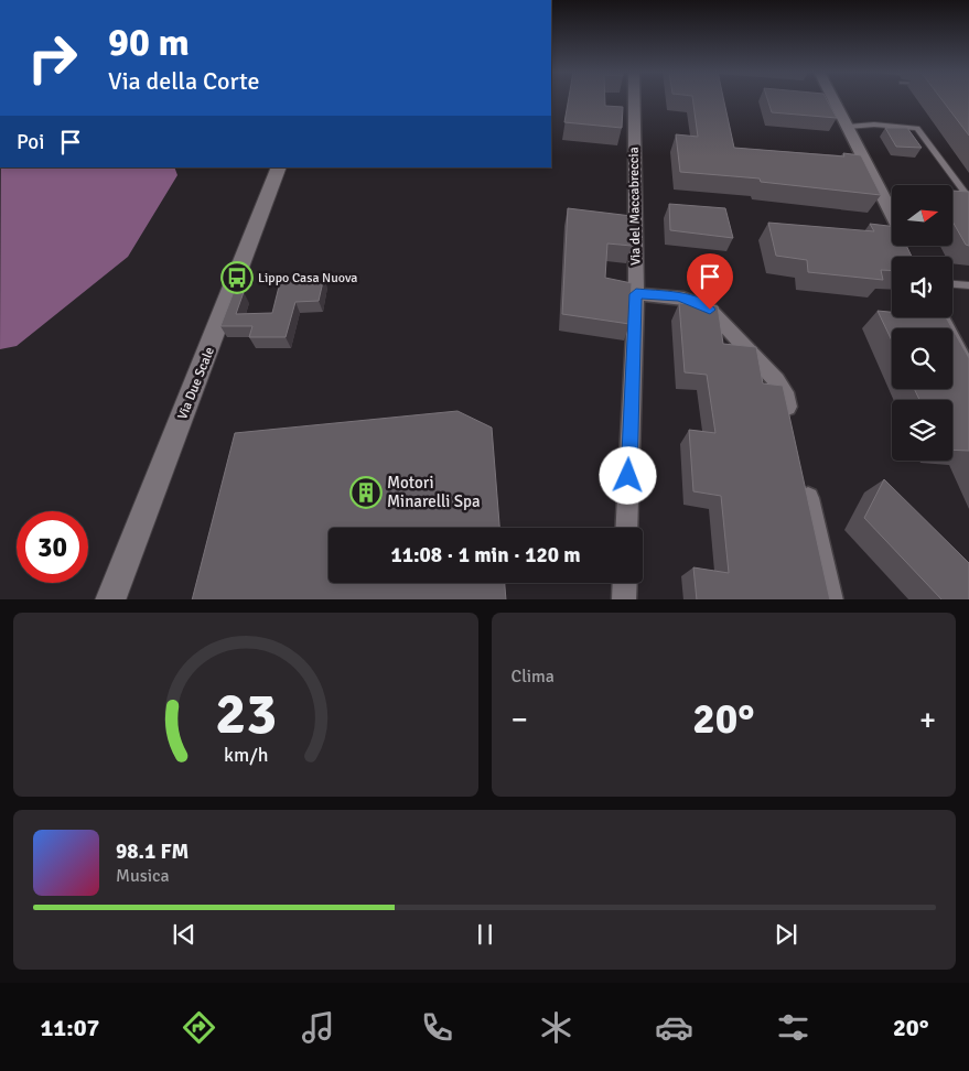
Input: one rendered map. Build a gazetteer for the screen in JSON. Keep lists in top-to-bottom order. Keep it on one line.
{"streets":{"street":["Via del Maccabreccia","Via Due Scale"]},"places":{"bus stop":["Lippo Casa Nuova"],"building":["Motori Minarelli Spa"]},"north":"right","page":{"turn":["90 m","Via della Corte"],"then":"Poi","limit":"30","trip":"11:08 · 1 min · 120 m","tile":"Clima","heat":["−","20°","+"],"song":["98.1 FM","Musica"],"tabs":["11:07","20°"],"gauge":["23","km/h"]}}
